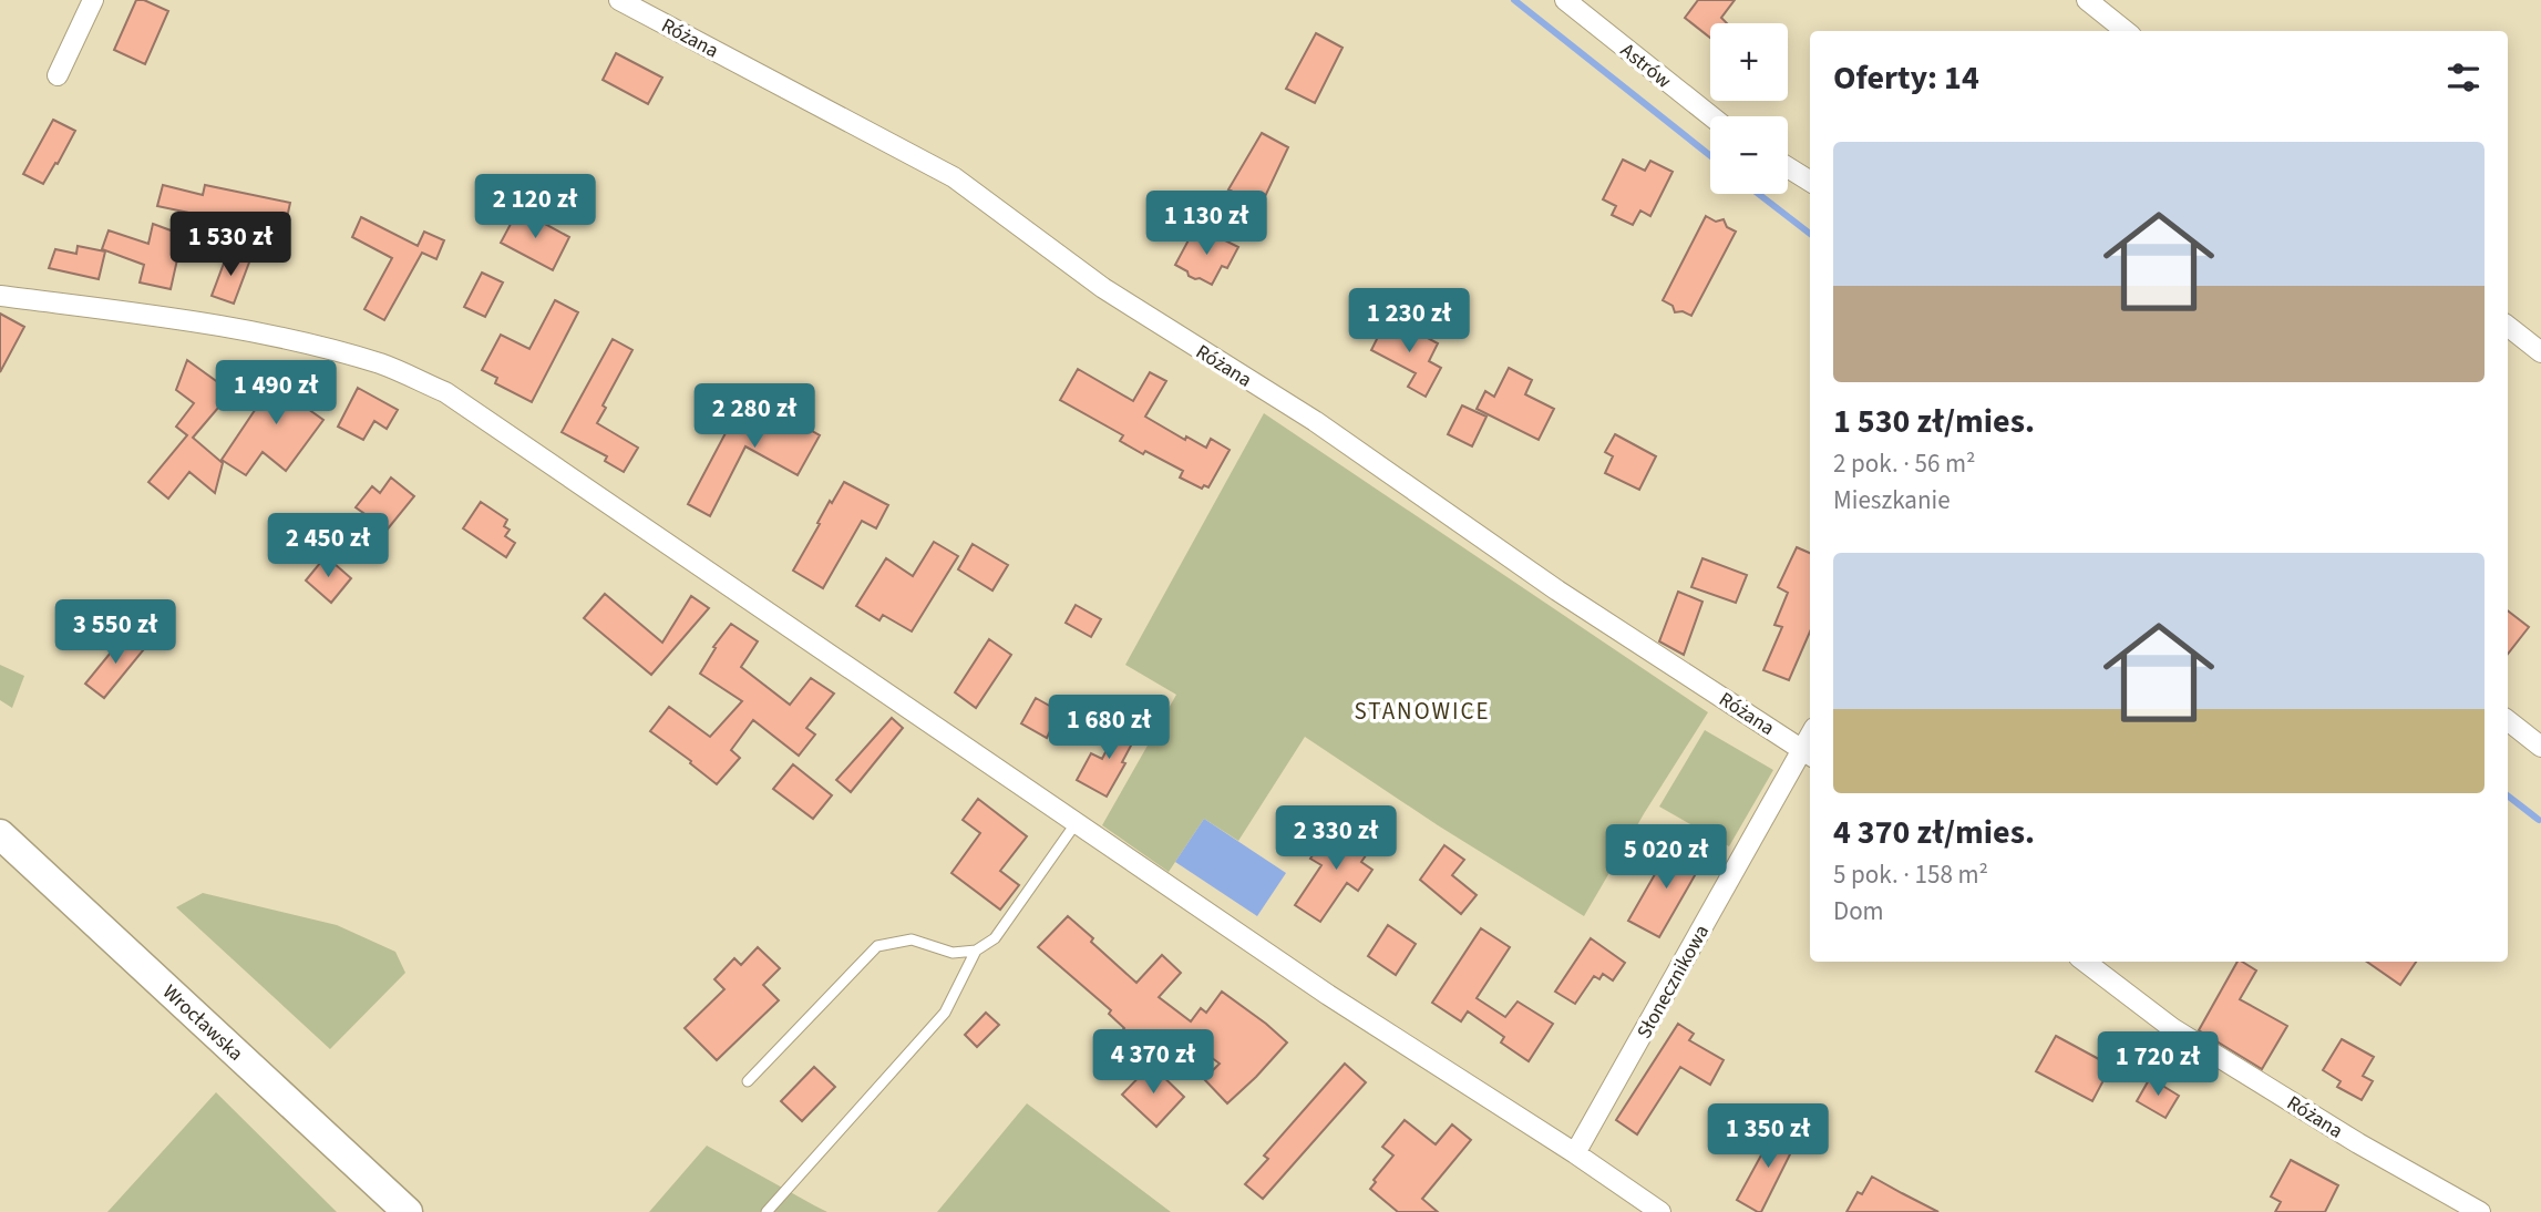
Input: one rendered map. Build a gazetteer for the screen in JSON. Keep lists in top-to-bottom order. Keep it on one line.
{"streets":{"main road":["Wrocławska"],"street":["Różana","Astrów","Słonecznikowa"]},"crossings":[["Różana","Słonecznikowa"]],"districts":["STANOWICE"],"page":{"map_buttons":["+","−"],"heading":"Oferty: 14","list":[{"name":"1 530 zł/mies.","note":"2 pok. · 56 m² · Mieszkanie"},{"name":"4 370 zł/mies.","note":"5 pok. · 158 m² · Dom"}],"price":["2 120 zł","1 130 zł","1 530 zł","1 230 zł","1 490 zł","2 280 zł","2 450 zł","3 550 zł","1 680 zł","2 330 zł","5 020 zł","4 370 zł","1 720 zł","1 350 zł"]}}
